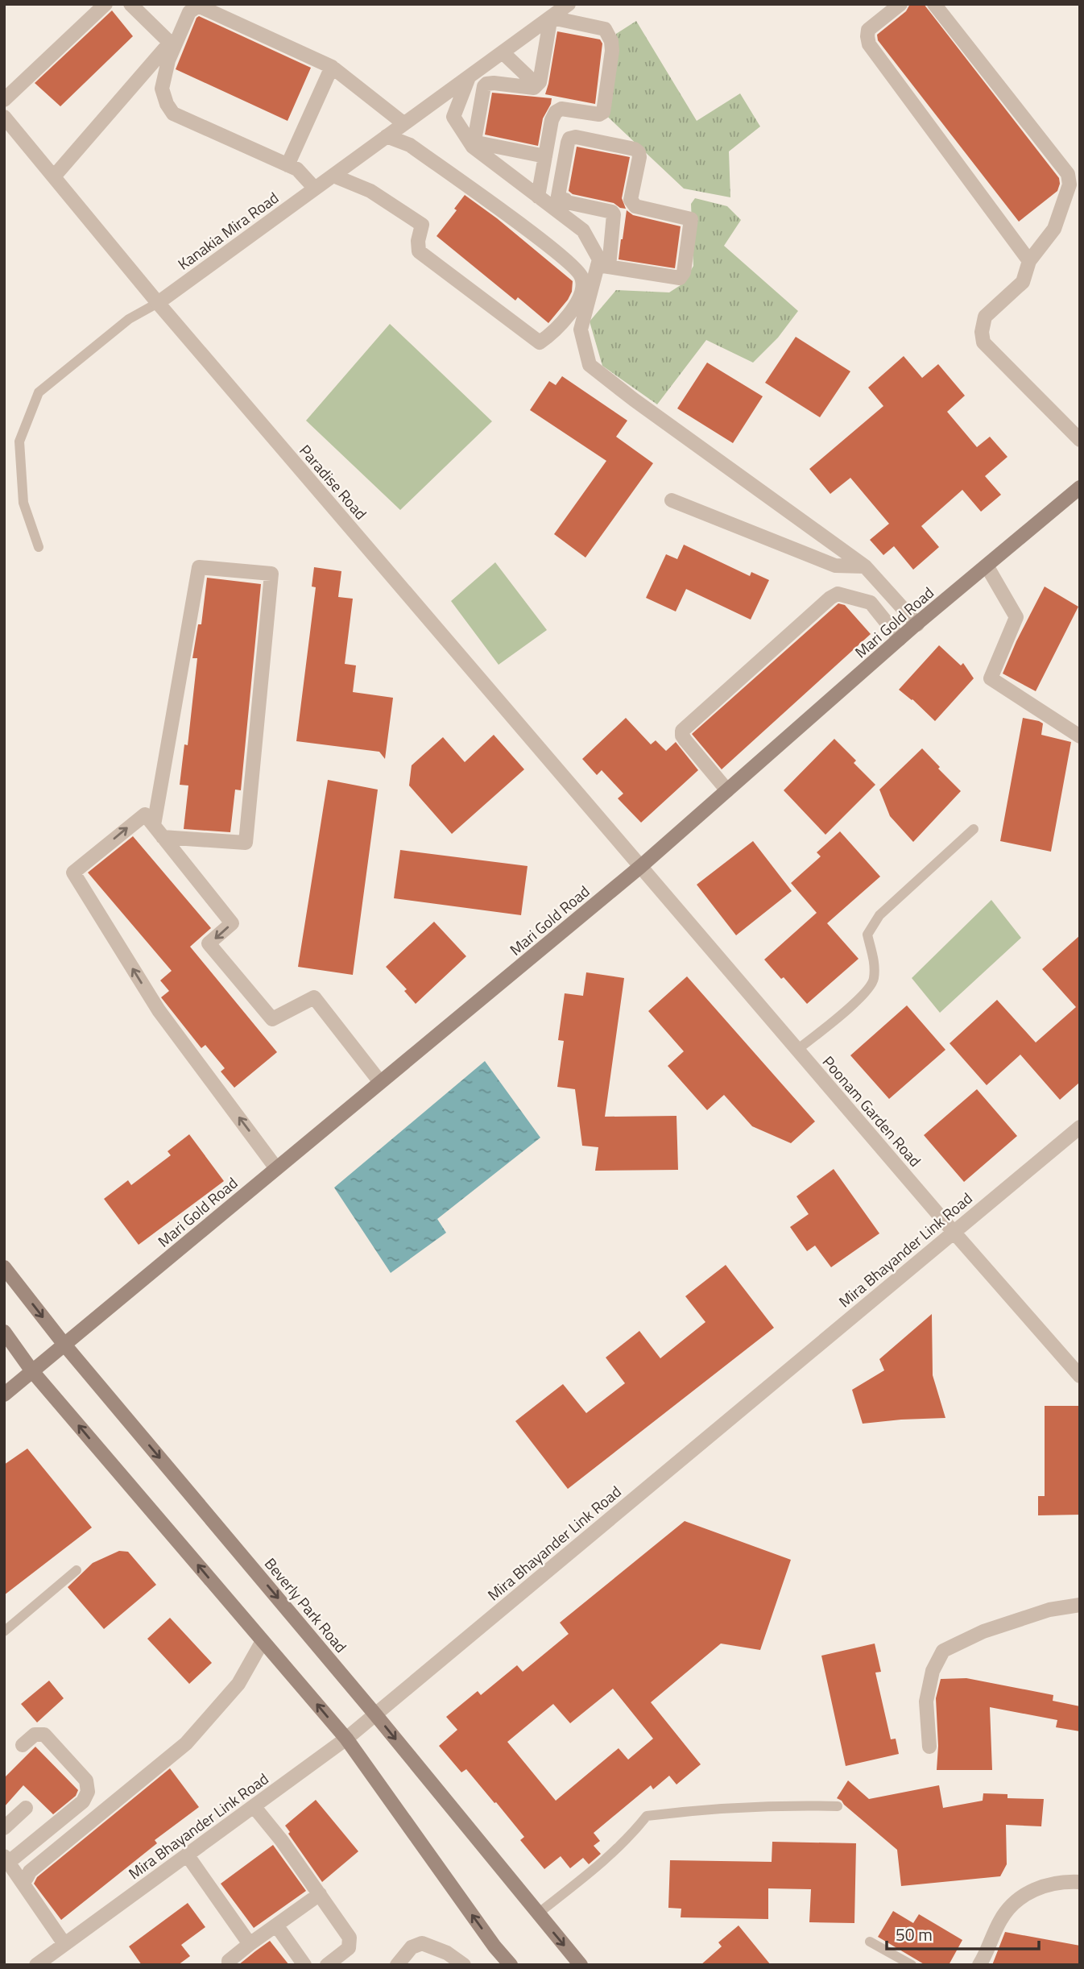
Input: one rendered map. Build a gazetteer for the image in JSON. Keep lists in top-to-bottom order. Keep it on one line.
{"streets":{"main road":["Mari Gold Road","Beverly Park Road"],"street":["Kanakia Mira Road","Paradise Road","Poonam Garden Road","Mira Bhayander Link Road"]},"crossings":[["Kanakia Mira Road","Paradise Road"],["Paradise Road","Mari Gold Road"],["Paradise Road","Poonam Garden Road"],["Mari Gold Road","Poonam Garden Road"],["Mari Gold Road","Beverly Park Road"],["Poonam Garden Road","Mira Bhayander Link Road"],["Mira Bhayander Link Road","Beverly Park Road"]],"scale_bar":"50 m"}
